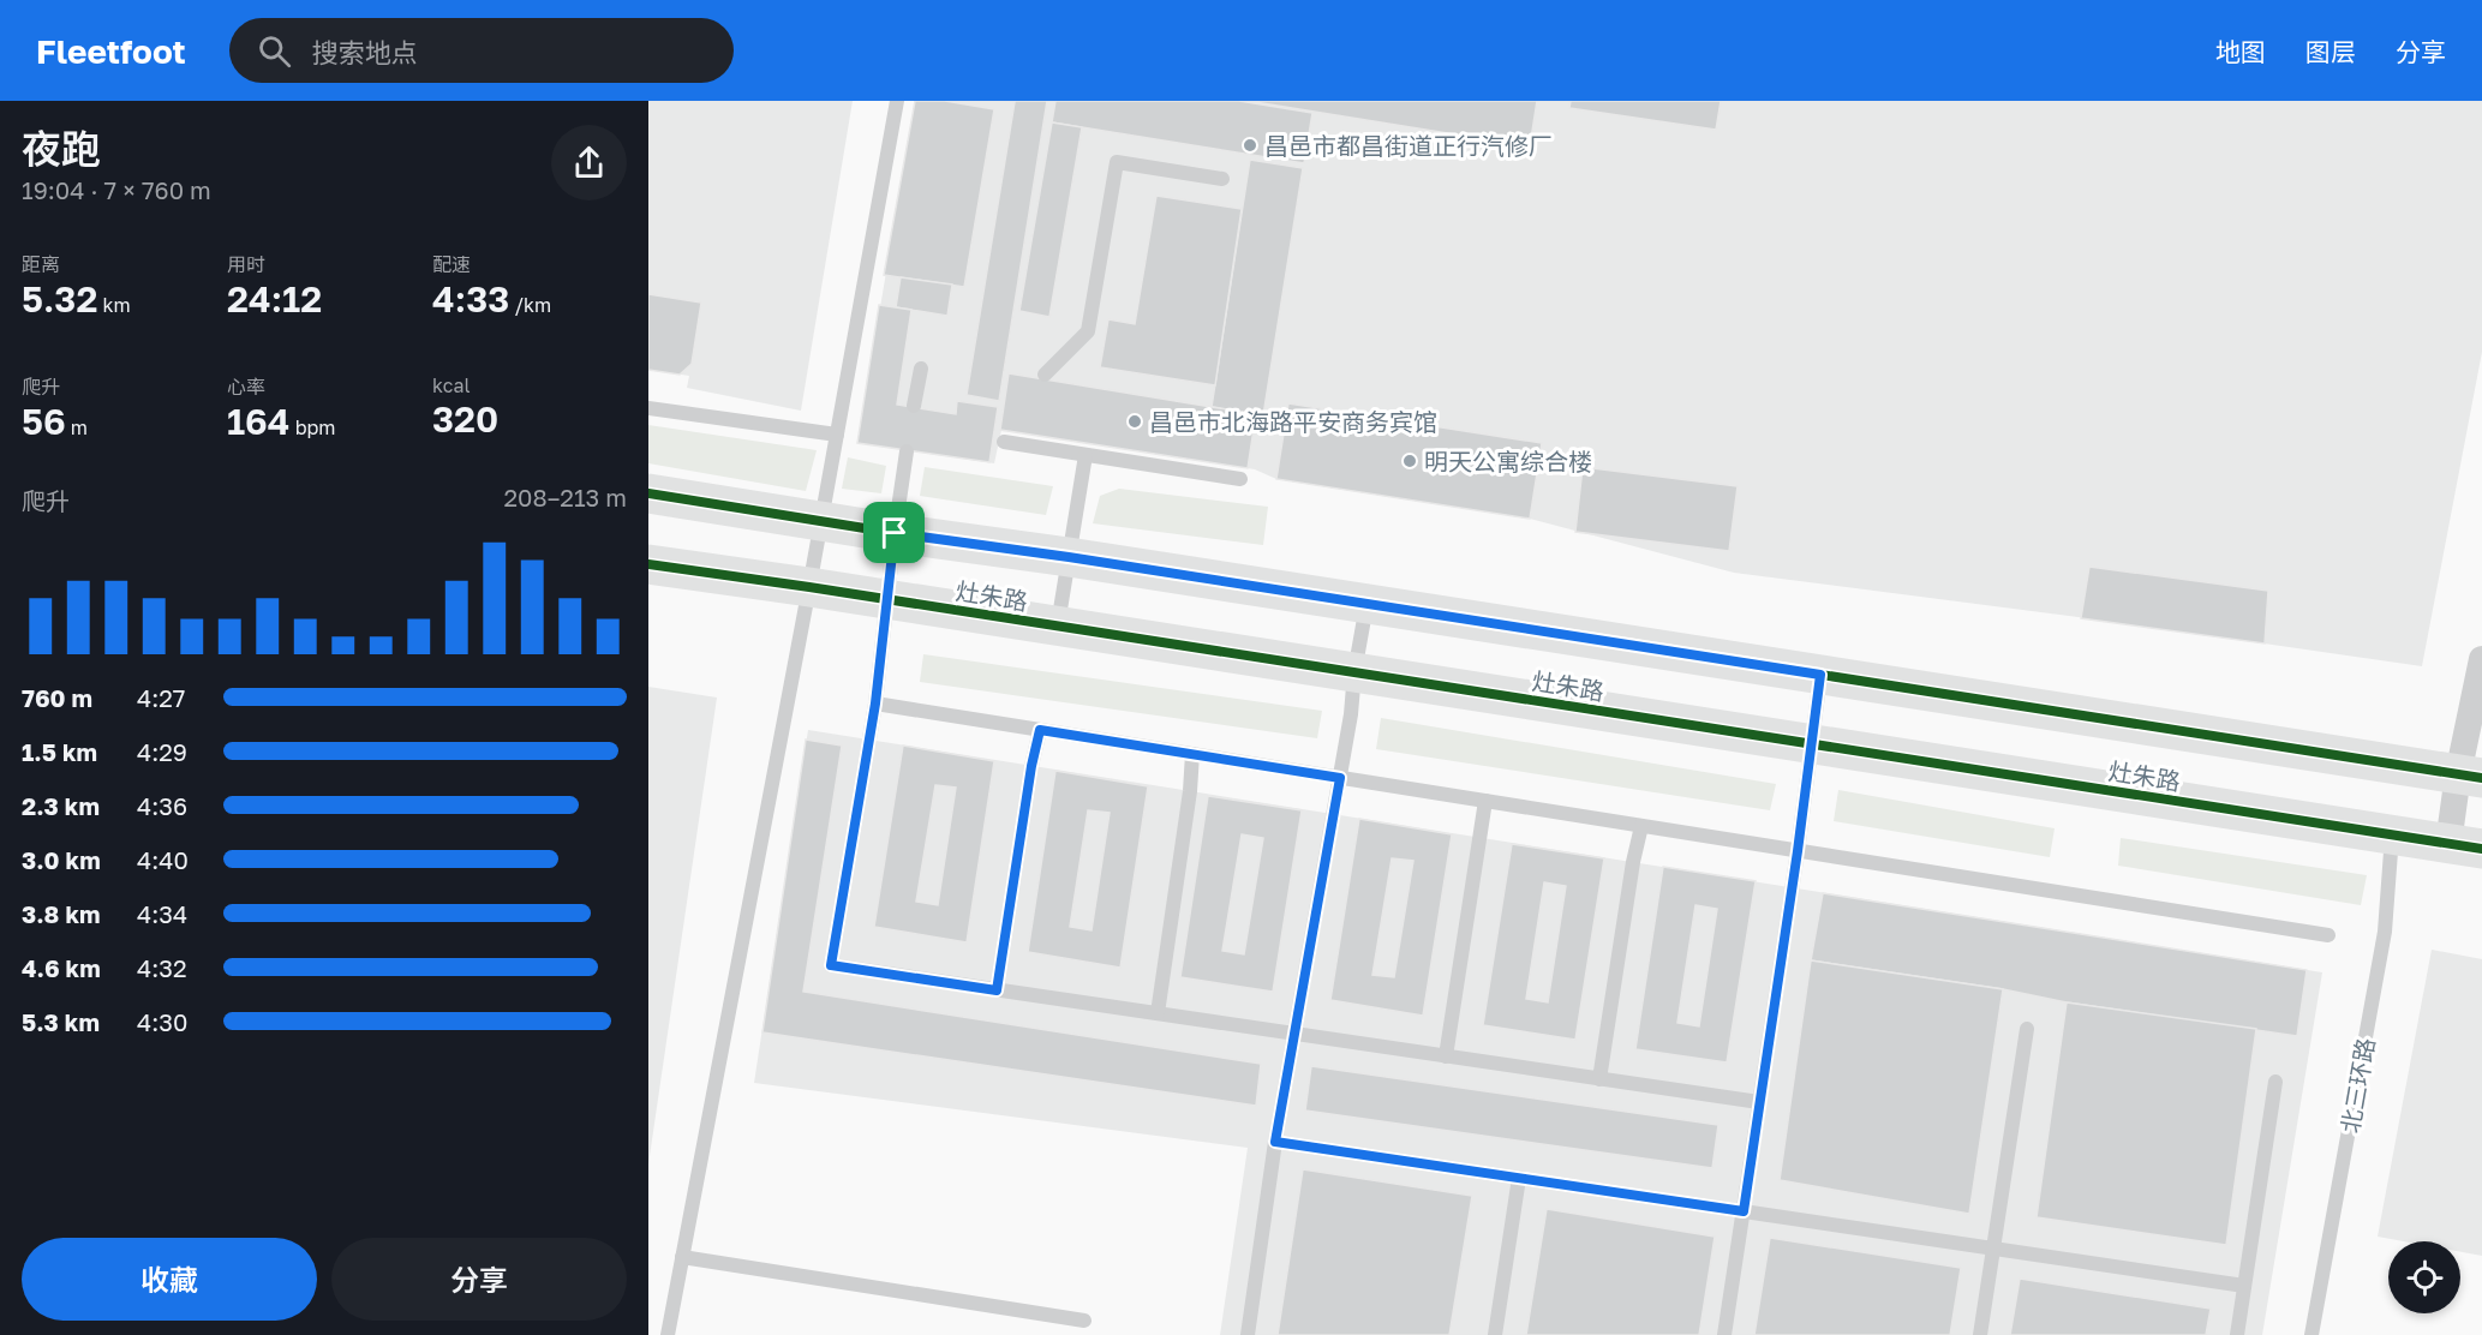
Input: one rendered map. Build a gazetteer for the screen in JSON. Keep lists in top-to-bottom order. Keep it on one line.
{"streets":{"main road":["灶朱路"],"lane":["北三环路"]},"crossings":[["灶朱路","北三环路"]],"places":["昌邑市都昌街道正行汽修厂","昌邑市北海路平安商务宾馆","明天公寓综合楼"],"page":{"header":"Fleetfoot","search":"搜索地点","nav":["地图","图层","分享"],"heading":["夜跑","19:04 · 7 × 760 m"],"stats":[["距离","5.32 km"],["用时","24:12"],["配速","4:33 /km"],["爬升","56 m"],["心率","164 bpm"],["kcal","320"]],"chart":["爬升","208–213 m"],"list":[{"name":"760 m","note":"4:27"},{"name":"1.5 km","note":"4:29"},{"name":"2.3 km","note":"4:36"},{"name":"3.0 km","note":"4:40"},{"name":"3.8 km","note":"4:34"},{"name":"4.6 km","note":"4:32"},{"name":"5.3 km","note":"4:30"}],"buttons":["收藏","分享"]}}
